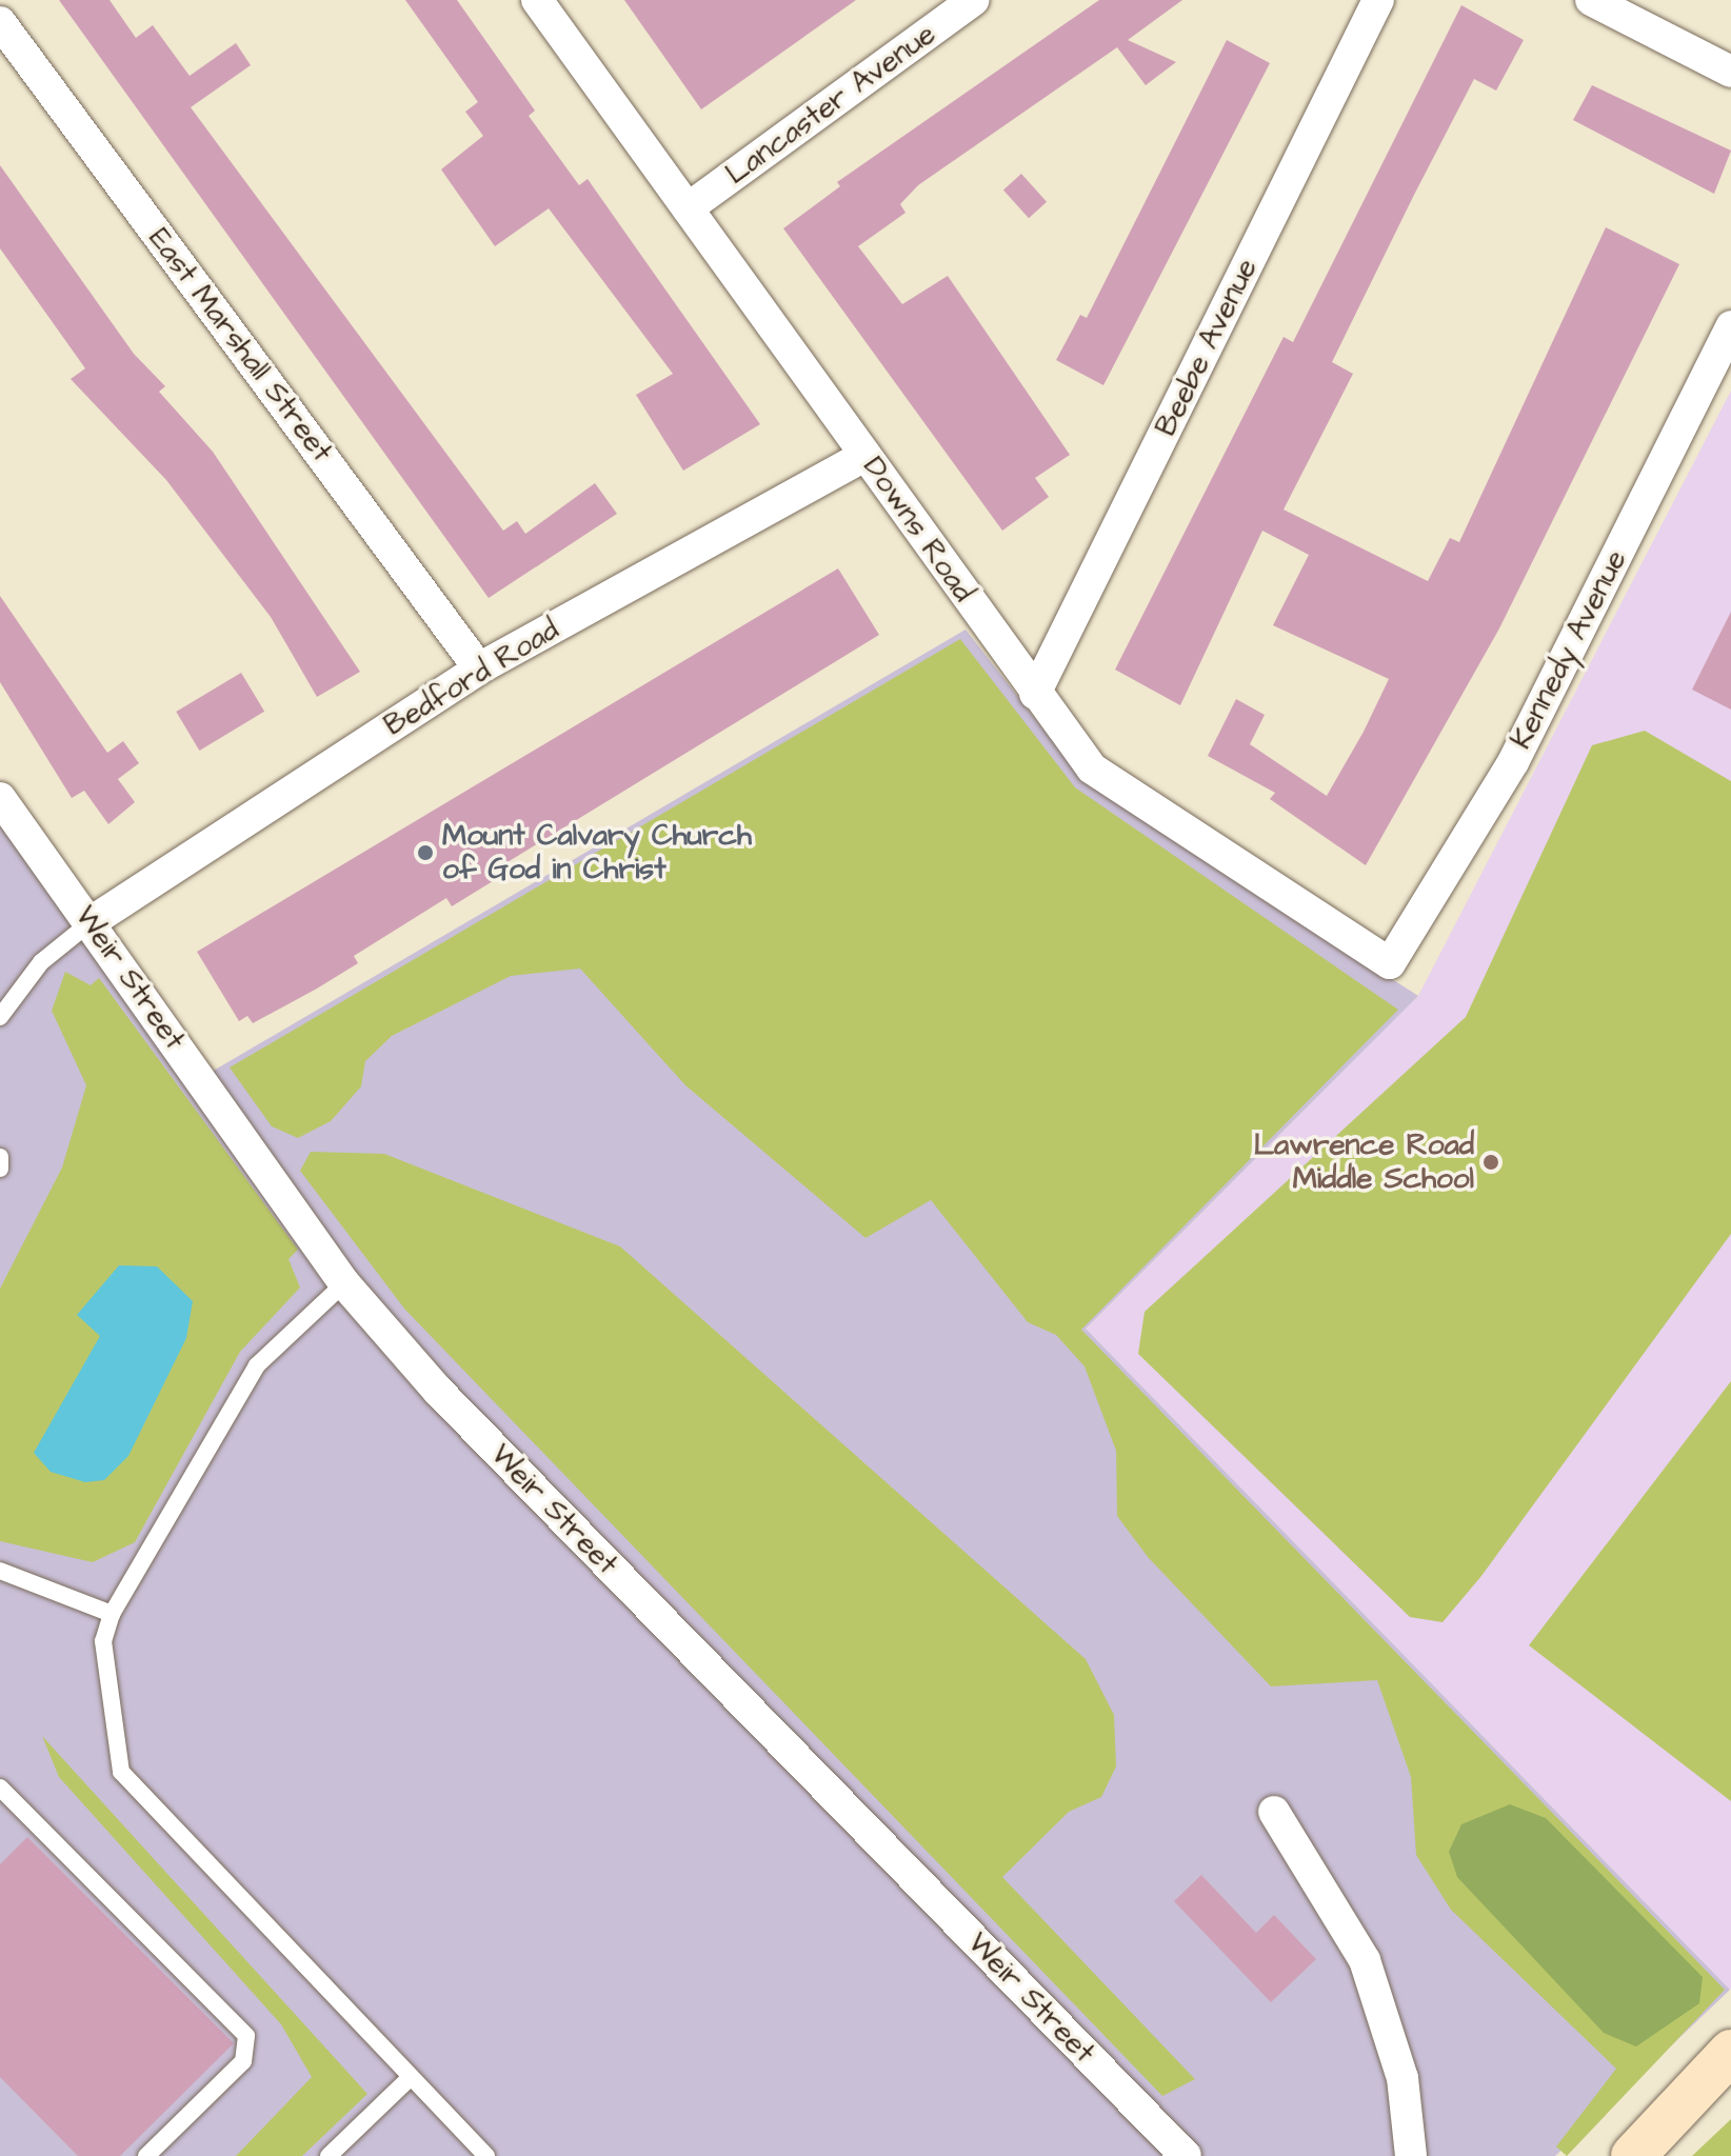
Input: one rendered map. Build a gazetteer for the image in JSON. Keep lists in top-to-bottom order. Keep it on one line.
{"streets":{"street":["Lancaster Avenue","East Marshall Street","Beebe Avenue","Downs Road","Kennedy Avenue","Bedford Road","Weir Street"]},"crossings":[["Lancaster Avenue","Downs Road"],["East Marshall Street","Bedford Road"],["Beebe Avenue","Downs Road"],["Downs Road","Kennedy Avenue"],["Downs Road","Bedford Road"],["Bedford Road","Weir Street"]],"places":["Mount Calvary Church of God in Christ","Lawrence Road Middle School"]}
